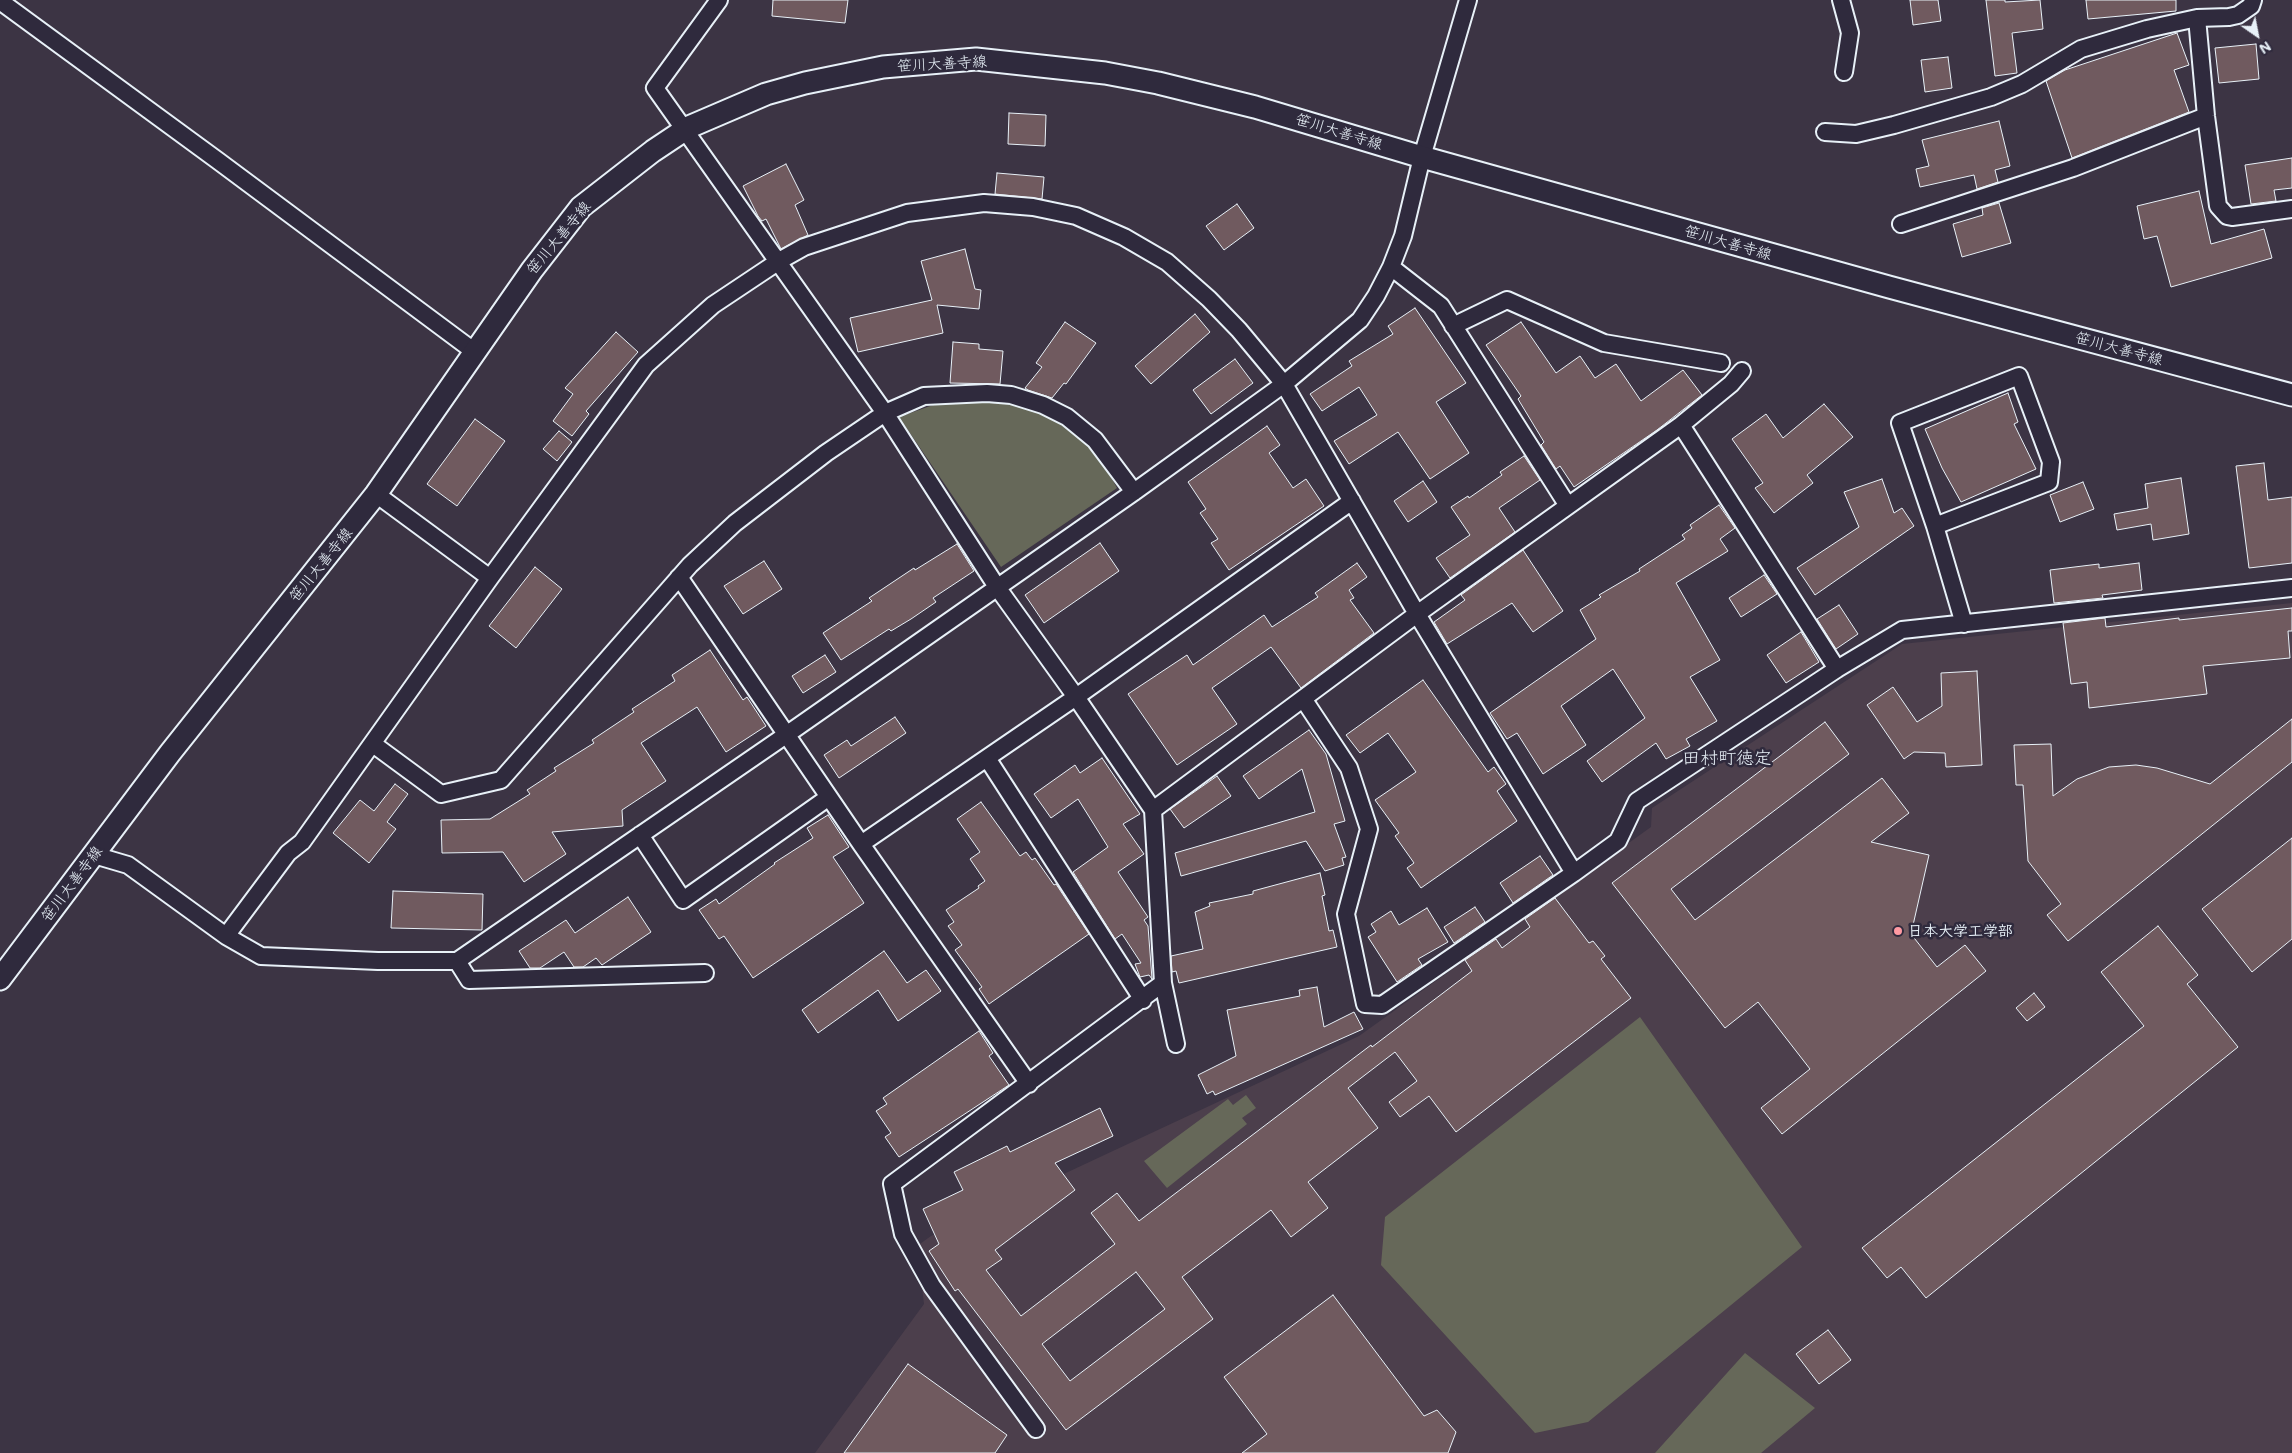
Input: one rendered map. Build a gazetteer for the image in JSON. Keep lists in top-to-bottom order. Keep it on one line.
{"streets":{"street":["笹川大善寺線"]},"districts":["田村町徳定"],"places":["日本大学工学部"],"north":"bottom right"}
